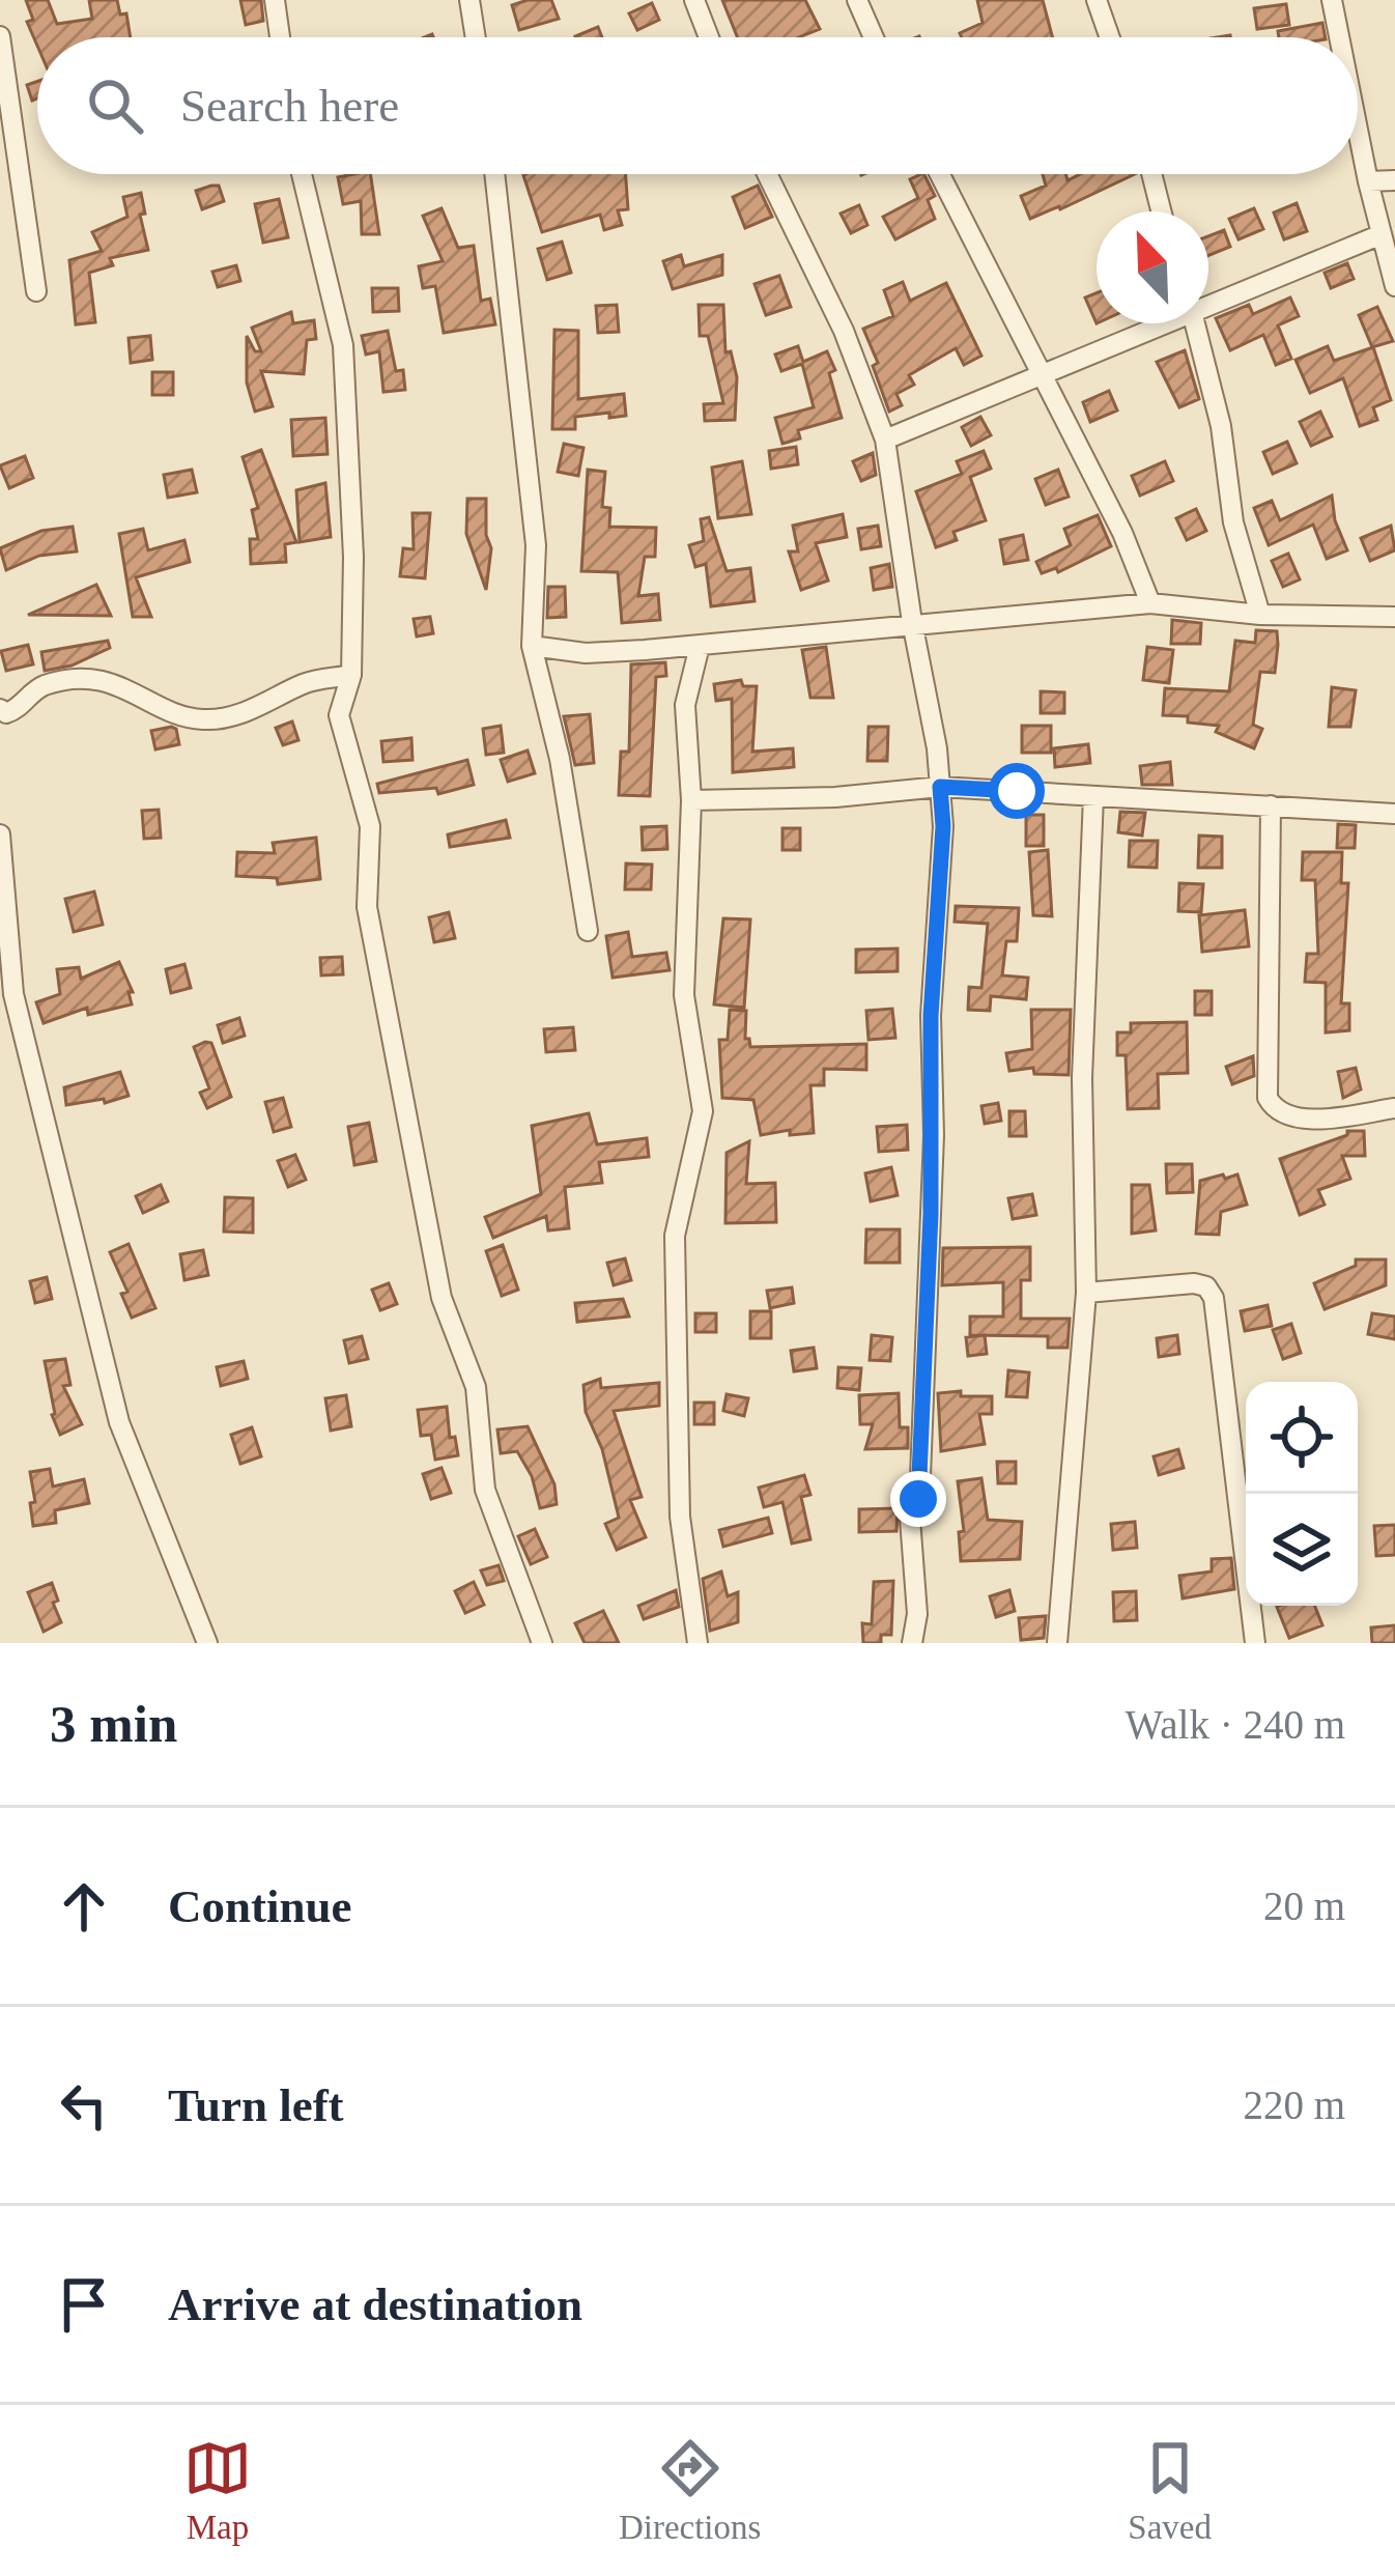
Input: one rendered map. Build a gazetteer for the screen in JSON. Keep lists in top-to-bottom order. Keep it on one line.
{"north":"top left","page":{"search":"Search here","heading":["3 min","Walk · 240 m"],"list":[["Continue","20 m"],["Turn left","220 m"],"Arrive at destination"],"nav":["Map","Directions","Saved"]}}
